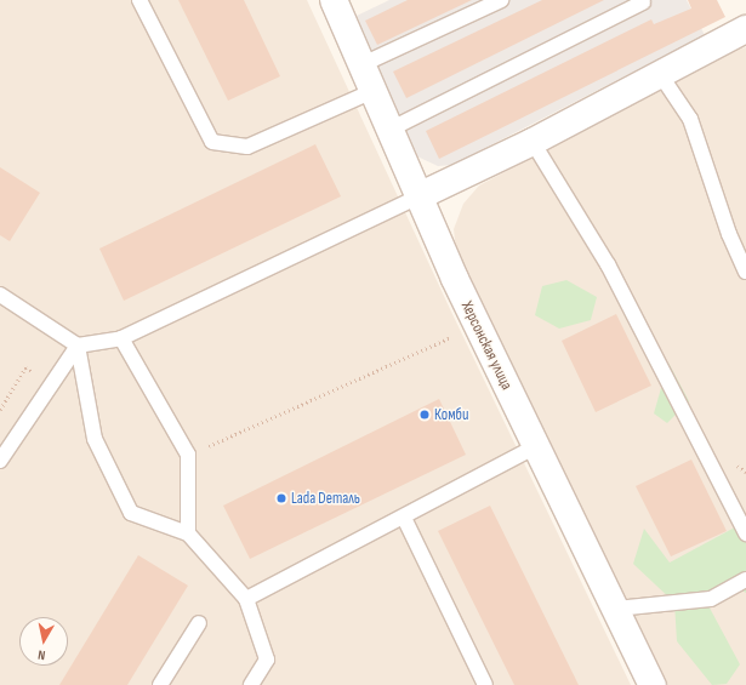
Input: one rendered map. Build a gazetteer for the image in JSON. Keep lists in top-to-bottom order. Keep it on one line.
{"streets":{"street":["Херсонская улица"]},"places":["Комби","Lada Dеталь"],"north":"bottom"}
